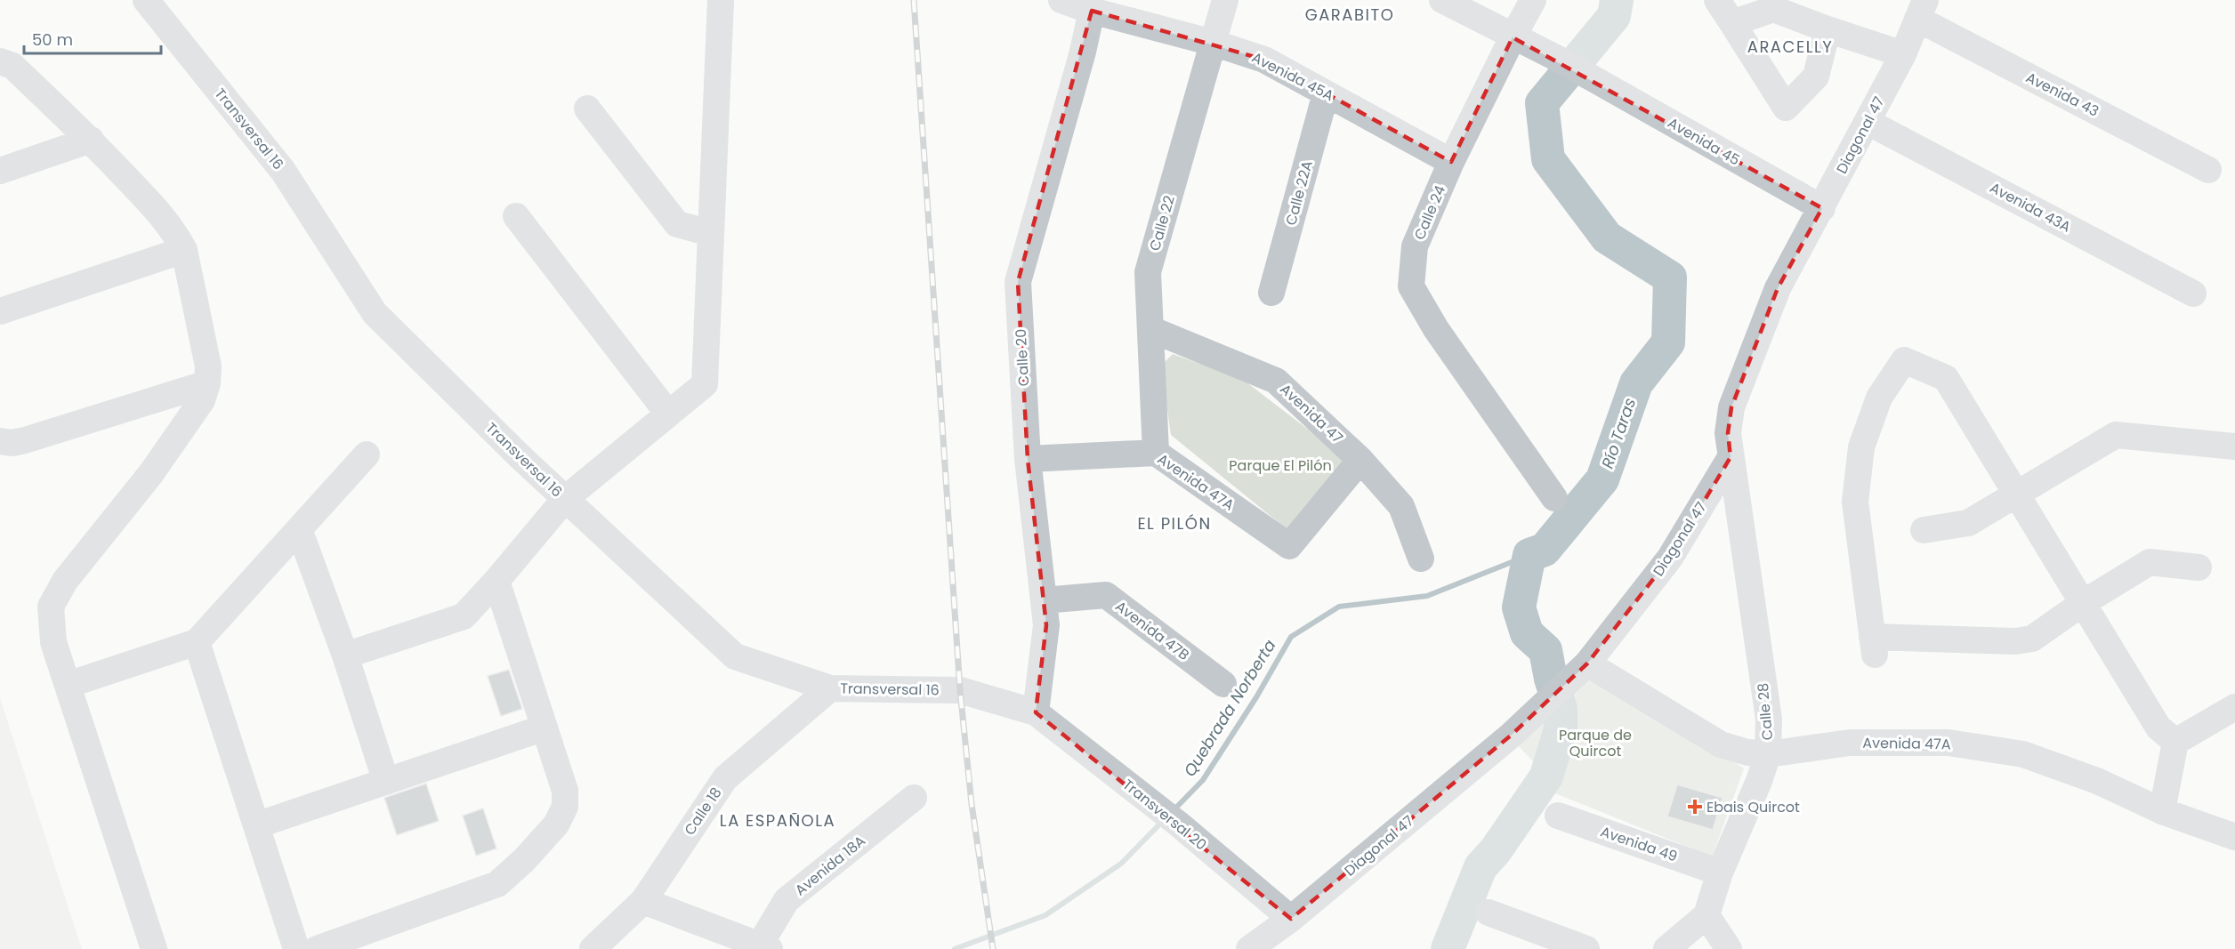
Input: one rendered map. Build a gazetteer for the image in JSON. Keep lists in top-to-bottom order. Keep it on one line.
{"streets":{"street":["Avenida 45A","Avenida 43","Transversal 16","Diagonal 47","Avenida 45","Calle 22A","Avenida 43A","Calle 24","Calle 22","Calle 20","Avenida 47","Avenida 47A","Avenida 47B","Calle 28","Calle 18","Transversal 20","Avenida 49","Avenida 18A"]},"crossings":[["Avenida 45A","Calle 22A"],["Avenida 45A","Calle 24"],["Avenida 45A","Calle 22"],["Avenida 45A","Calle 20"],["Avenida 43","Diagonal 47"],["Transversal 16","Calle 20"],["Transversal 16","Calle 18"],["Transversal 16","Transversal 20"],["Diagonal 47","Avenida 45"],["Diagonal 47","Avenida 43A"],["Diagonal 47","Avenida 47A"],["Diagonal 47","Calle 28"],["Diagonal 47","Transversal 20"],["Avenida 45","Calle 24"],["Calle 22","Avenida 47"],["Calle 22","Avenida 47A"],["Calle 20","Avenida 47A"],["Calle 20","Avenida 47B"],["Calle 20","Transversal 20"],["Avenida 47","Avenida 47A"],["Avenida 47A","Calle 28"],["Calle 28","Avenida 49"]],"districts":["GARABITO","ARACELLY","EL PILÓN","LA ESPAÑOLA"],"water":["Río Taras","Quebrada Norberta"],"parks":["Parque El Pilón","Parque de Quircot"],"places":{"health":["Ebais Quircot"]},"scale_bar":"50 m"}
